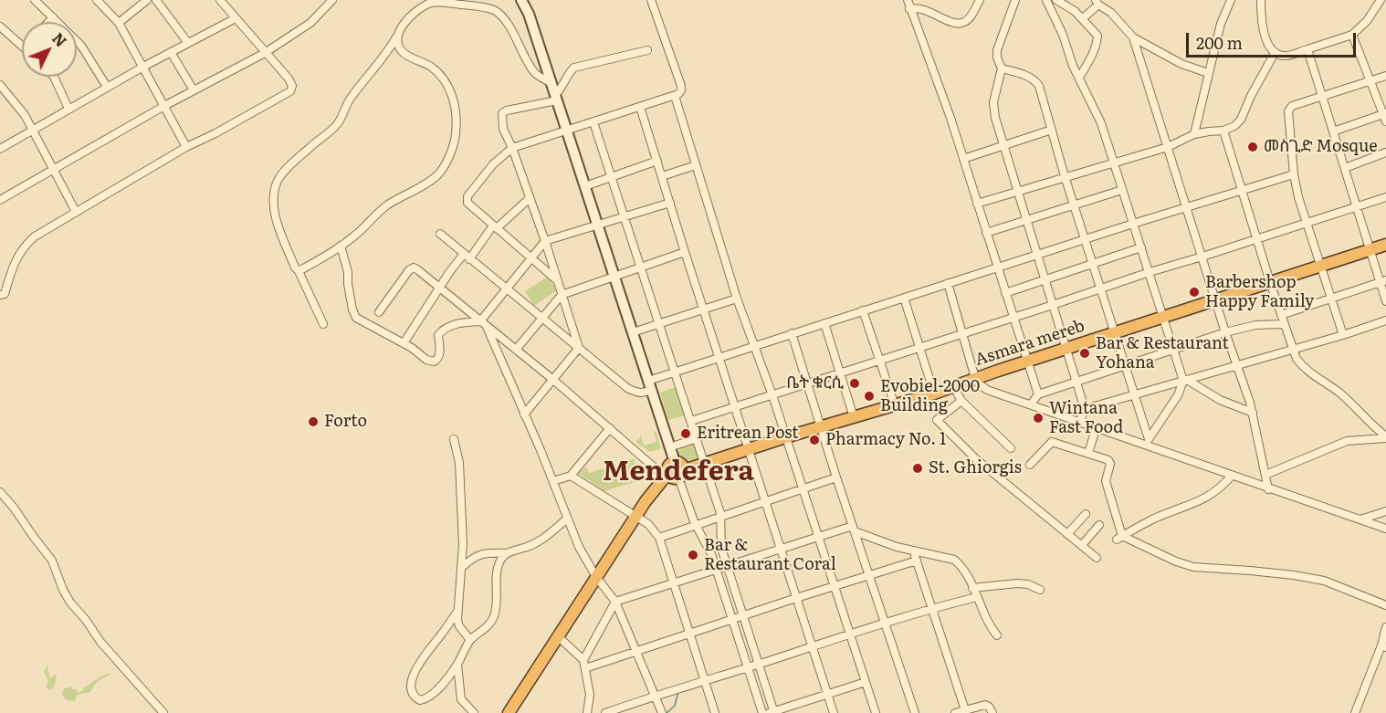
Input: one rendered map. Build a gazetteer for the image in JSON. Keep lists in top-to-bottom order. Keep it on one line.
{"streets":{"highway":["Asmara mereb"]},"districts":["Mendefera"],"places":["መስጊድ Mosque","Barbershop Happy Family","Bar & Restaurant Yohana","ቤት ቁርሲ","Evobiel-2000 Building","Wintana Fast Food","Forto","Eritrean Post","Pharmacy No. 1","St. Ghiorgis","Bar & Restaurant Coral"],"scale_bar":"200 m","north":"top right"}
